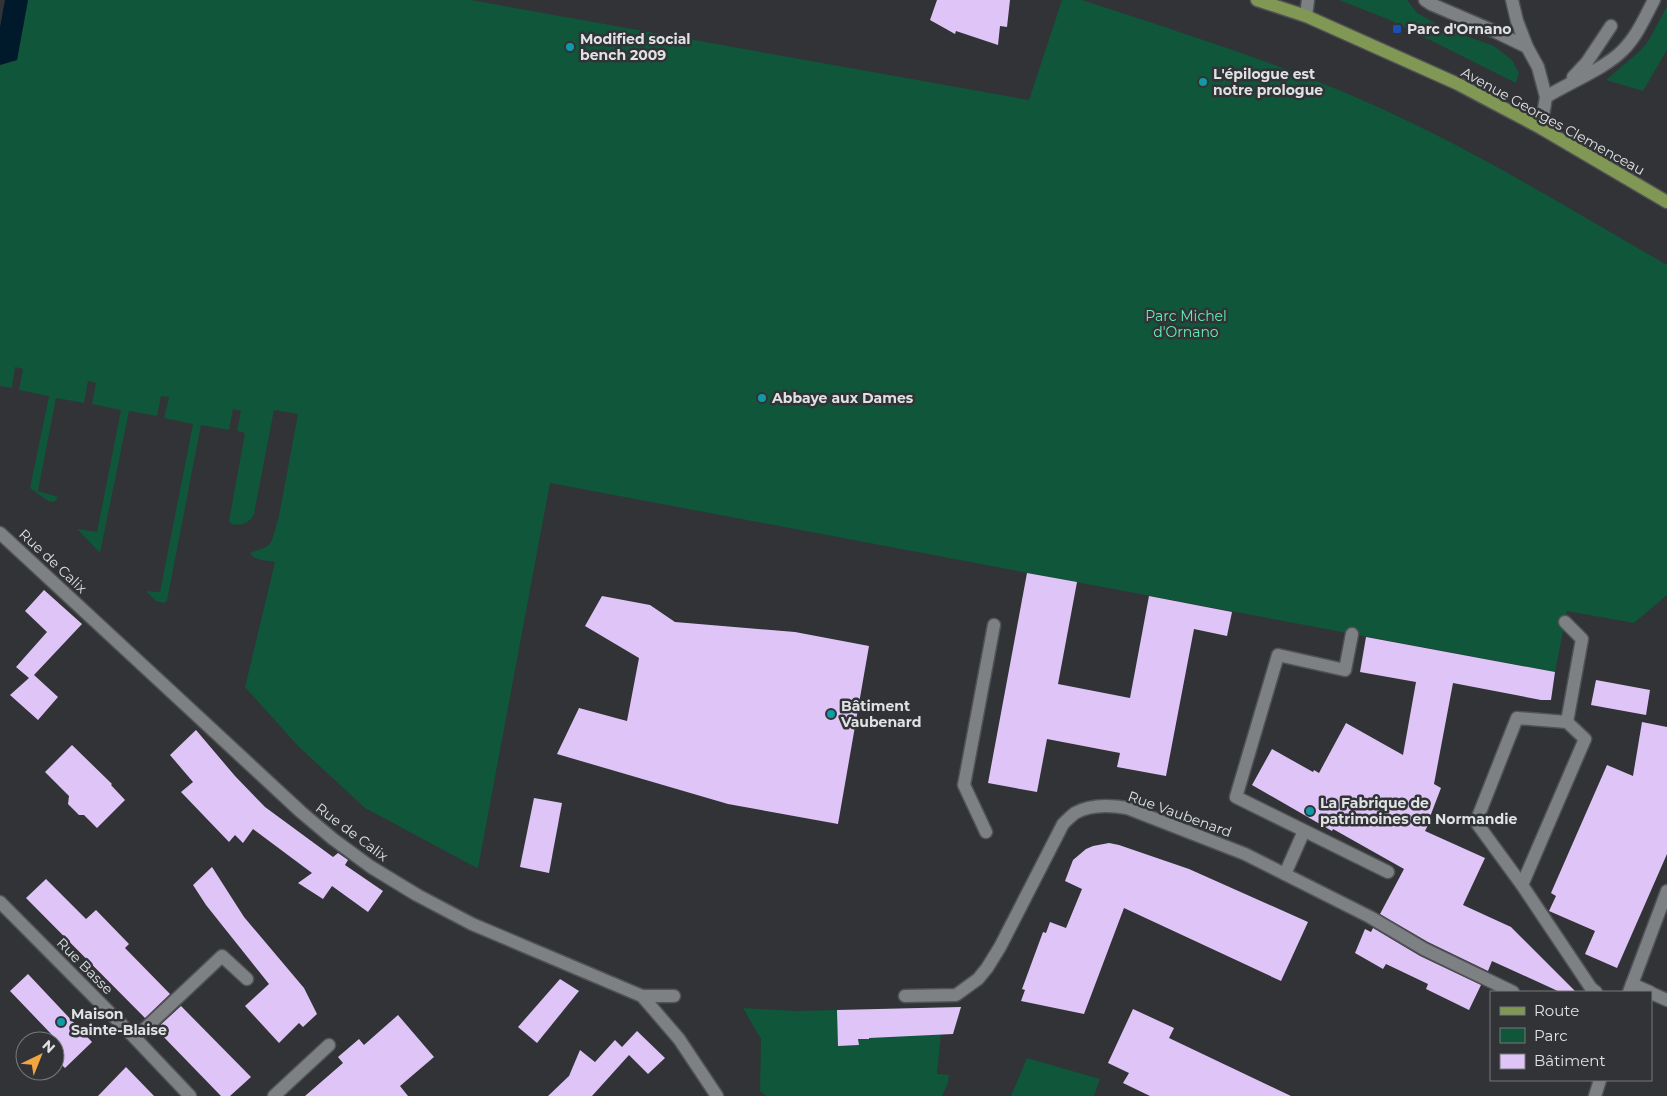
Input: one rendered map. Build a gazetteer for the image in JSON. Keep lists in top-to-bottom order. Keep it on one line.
{"streets":{"main road":["Avenue Georges Clemenceau"],"street":["Rue de Calix","Rue Vaubenard","Rue Basse"]},"parks":["Parc Michel d'Ornano"],"places":{"transit":["Parc d'Ornano"],"other":["Modified social bench 2009","L'épilogue est notre prologue","Abbaye aux Dames","Bâtiment Vaubenard","La Fabrique de patrimoines en Normandie","Maison Sainte-Blaise"]},"legend":["Route","Parc","Bâtiment"],"north":"top right"}
